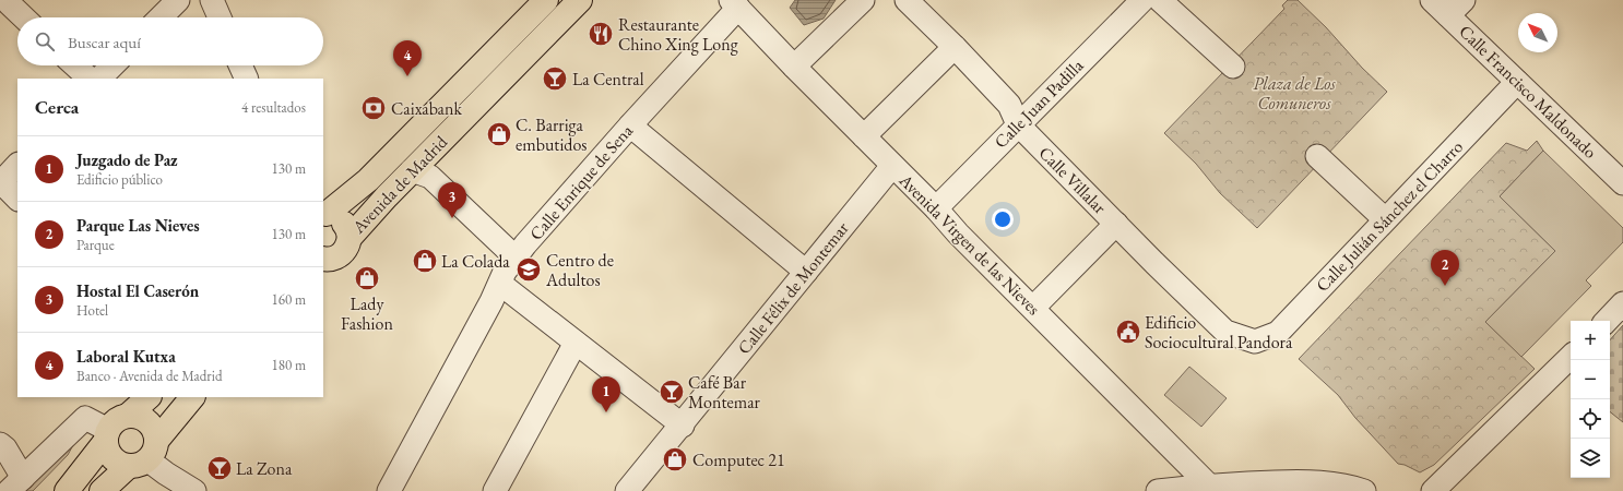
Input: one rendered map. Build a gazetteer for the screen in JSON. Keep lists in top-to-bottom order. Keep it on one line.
{"streets":{"highway":["Avenida de Madrid"],"street":["Calle Francisco Maldonado","Calle Juan Padilla","Calle Villalar","Calle Enrique de Sena","Calle Julián Sánchez el Charro","Avenida Virgen de las Nieves","Calle Félix de Montemar"]},"crossings":[["Calle Francisco Maldonado","Calle Julián Sánchez el Charro"],["Calle Juan Padilla","Calle Villalar"],["Calle Juan Padilla","Avenida Virgen de las Nieves"],["Calle Villalar","Calle Julián Sánchez el Charro"],["Calle Enrique de Sena","Avenida Virgen de las Nieves"],["Avenida Virgen de las Nieves","Calle Félix de Montemar"]],"parks":["Plaza de Los Comuneros"],"places":{"restaurant":["Restaurante Chino Xing Long"],"bar":["La Central","Café Bar Montemar","La Zona"],"bank":["Caixabank"],"shop":["C. Barriga embutidos","La Colada","Lady Fashion","Computec 21"],"school or university":["Centro de Adultos"],"public building":["Edificio Sociocultural Pandora"]},"north":"top left","page":{"search":"Buscar aquí","pins":["4","3","2","1"],"heading":["Cerca","4 resultados"],"list":[{"mark":"1","name":"Juzgado de Paz","note":"Edificio público","value":"130 m"},{"mark":"2","name":"Parque Las Nieves","note":"Parque","value":"130 m"},{"mark":"3","name":"Hostal El Caserón","note":"Hotel","value":"160 m"},{"mark":"4","name":"Laboral Kutxa","note":"Banco · Avenida de Madrid","value":"180 m"}],"map_buttons":["+","−"]}}
